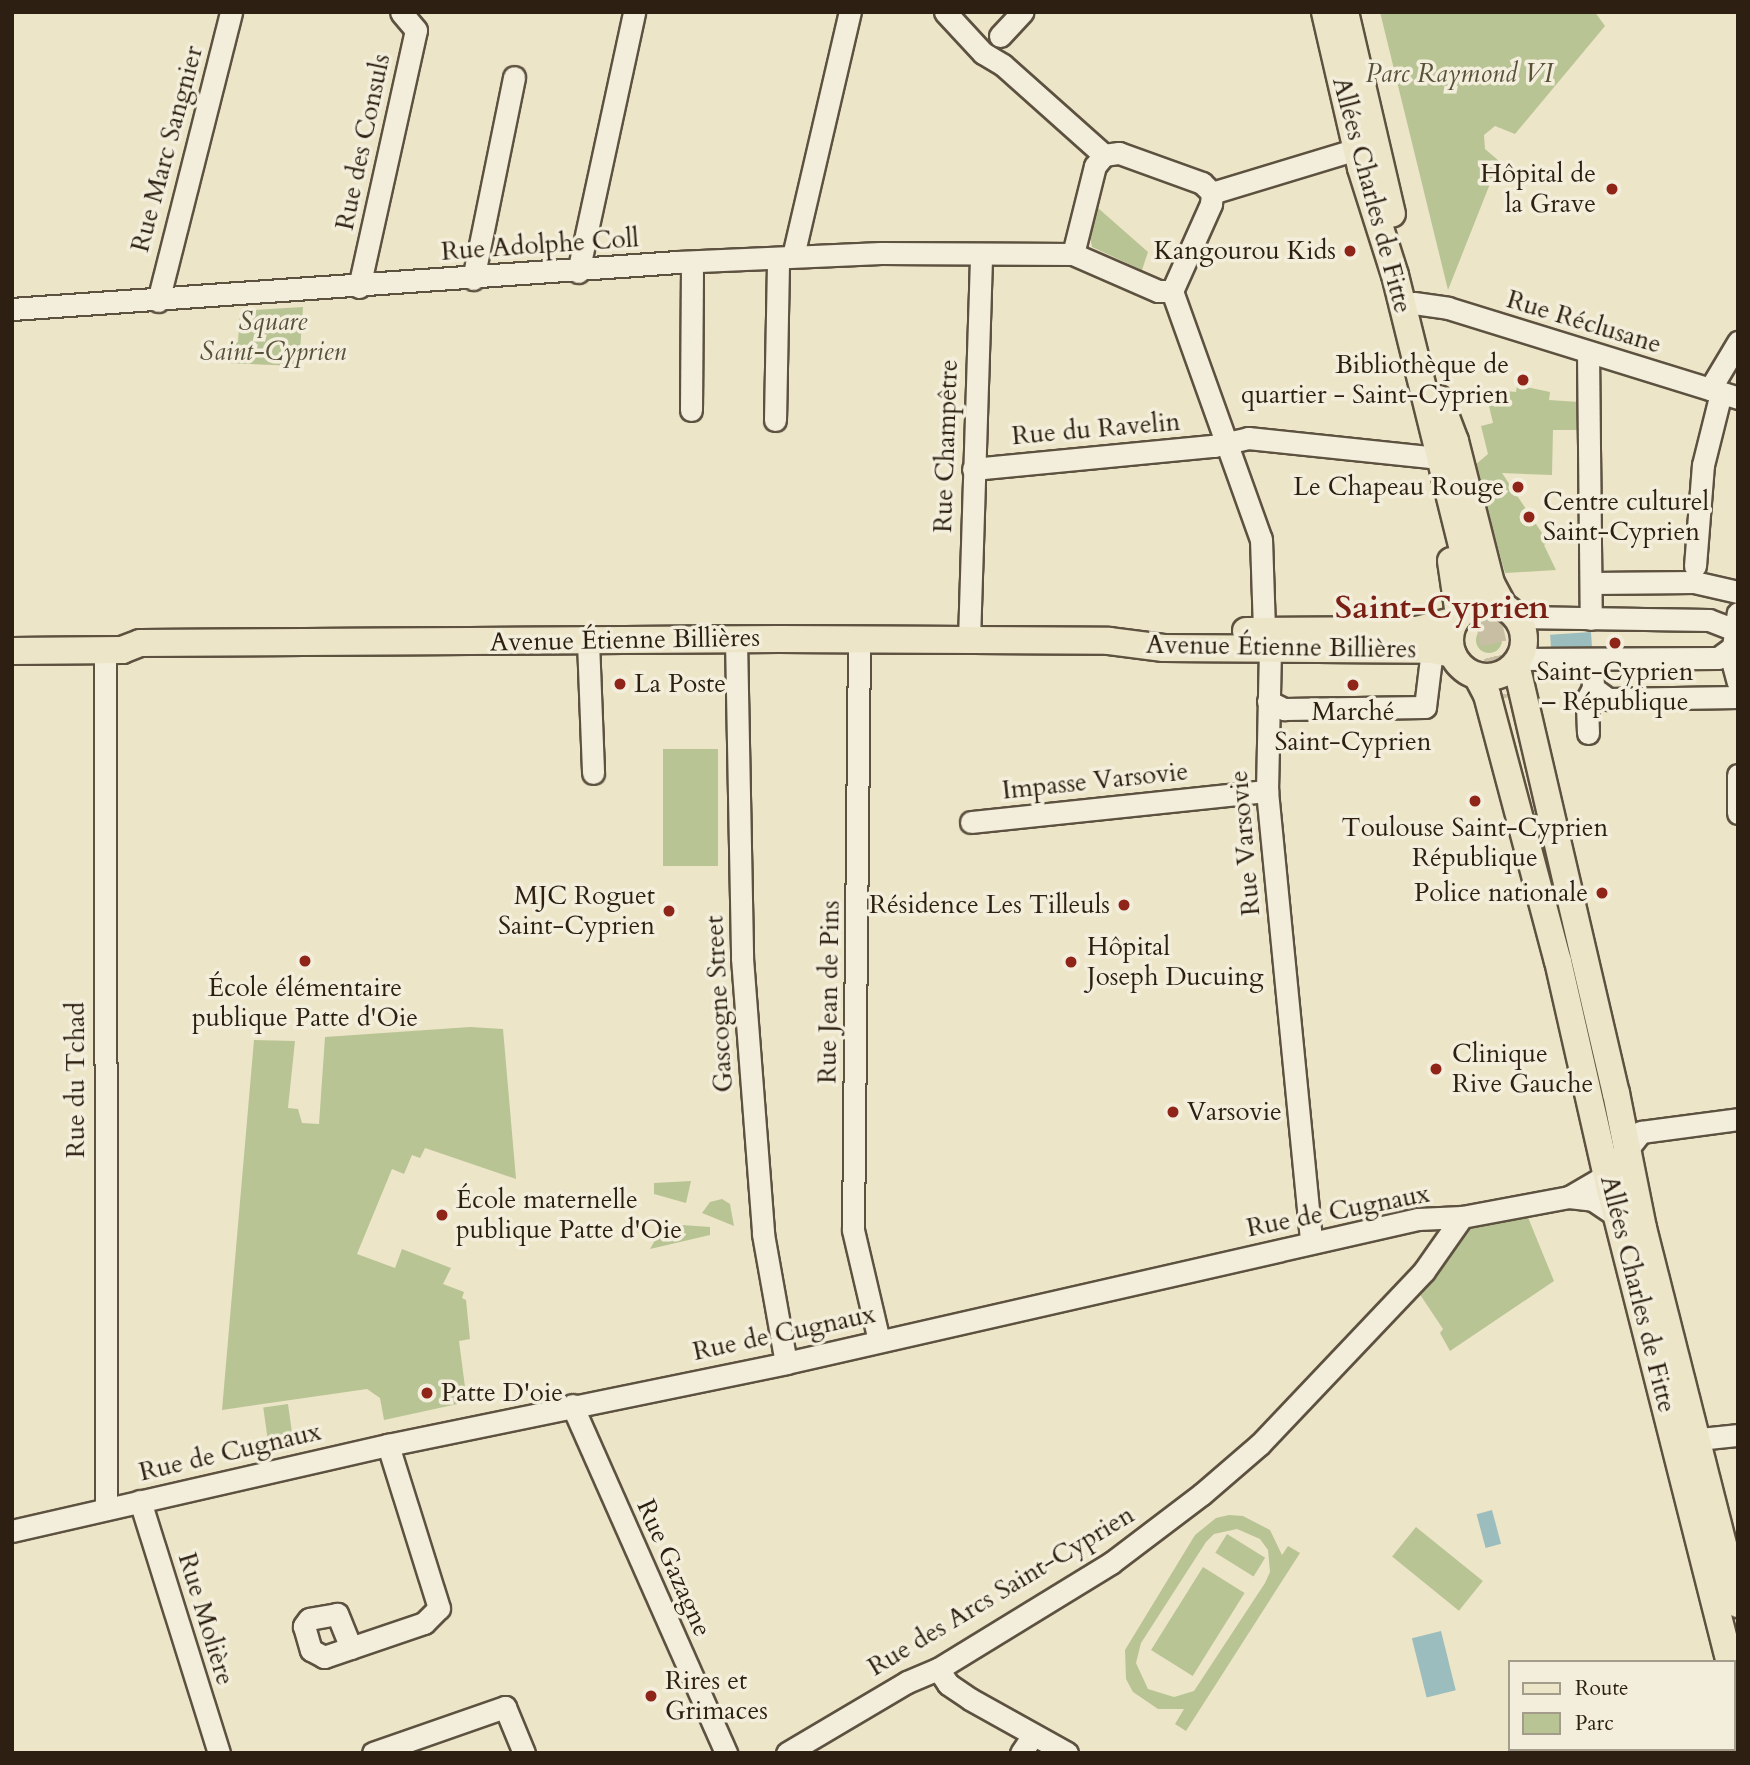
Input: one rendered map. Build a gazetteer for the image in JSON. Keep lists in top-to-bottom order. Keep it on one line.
{"streets":{"main road":["Allées Charles de Fitte","Avenue Étienne Billières"],"street":["Rue des Consuls","Rue Marc Sangnier","Rue Adolphe Coll","Rue Réclusane","Rue du Ravelin","Rue Champêtre","Impasse Varsovie","Rue Varsovie","Rue Jean de Pins","Gascogne Street","Rue du Tchad","Rue de Cugnaux","Rue Gazagne","Rue des Arcs Saint-Cyprien","Rue Molière"]},"crossings":[["Rue des Consuls","Rue Adolphe Coll"],["Rue Marc Sangnier","Rue Adolphe Coll"],["Allées Charles de Fitte","Rue Réclusane"],["Allées Charles de Fitte","Avenue Étienne Billières"],["Allées Charles de Fitte","Rue de Cugnaux"],["Rue Adolphe Coll","Rue Champêtre"],["Rue du Ravelin","Rue Champêtre"],["Rue du Ravelin","Rue Varsovie"],["Rue Champêtre","Avenue Étienne Billières"],["Avenue Étienne Billières","Rue Varsovie"],["Avenue Étienne Billières","Rue Jean de Pins"],["Avenue Étienne Billières","Gascogne Street"],["Avenue Étienne Billières","Rue du Tchad"],["Impasse Varsovie","Rue Varsovie"],["Rue Varsovie","Rue de Cugnaux"],["Rue Jean de Pins","Rue de Cugnaux"],["Gascogne Street","Rue de Cugnaux"],["Rue du Tchad","Rue de Cugnaux"],["Rue de Cugnaux","Rue Gazagne"],["Rue de Cugnaux","Rue des Arcs Saint-Cyprien"],["Rue de Cugnaux","Rue Molière"]],"districts":["Saint-Cyprien"],"parks":["Parc Raymond VI","Square Saint-Cyprien"],"places":["Hôpital de la Grave","Kangourou Kids","Bibliothèque de quartier - Saint-Cyprien","Le Chapeau Rouge","Centre culturel Saint-Cyprien","Saint-Cyprien – République","La Poste","Marché Saint-Cyprien","Toulouse Saint-Cyprien République","Police nationale","Résidence Les Tilleuls","MJC Roguet Saint-Cyprien","École élémentaire publique Patte d'Oie","Hôpital Joseph Ducuing","Clinique Rive Gauche","Varsovie","École maternelle publique Patte d'Oie","Patte D'oie","Rires et Grimaces"],"legend":["Route","Parc"]}
